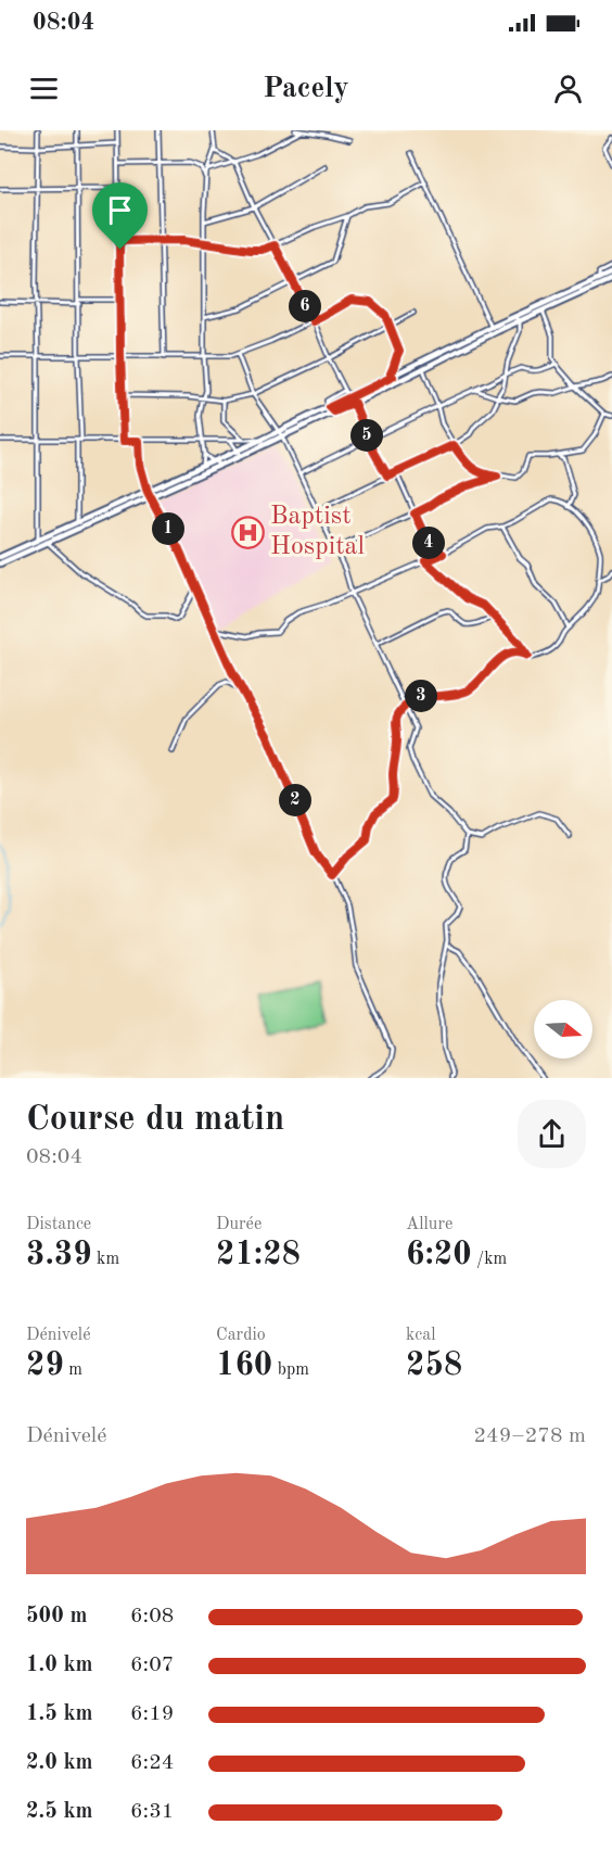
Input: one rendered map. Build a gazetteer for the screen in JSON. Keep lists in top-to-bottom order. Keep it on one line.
{"places":{"hospital":["Baptist Hospital"]},"north":"right","page":{"status":"08:04","header":"Pacely","pins":["6","5","1","4","3","2"],"heading":["Course du matin","08:04"],"stats":[["Distance","3.39 km"],["Durée","21:28"],["Allure","6:20 /km"],["Dénivelé","29 m"],["Cardio","160 bpm"],["kcal","258"]],"chart":["Dénivelé","249–278 m"],"list":[{"name":"500 m","note":"6:08"},{"name":"1.0 km","note":"6:07"},{"name":"1.5 km","note":"6:19"},{"name":"2.0 km","note":"6:24"},{"name":"2.5 km","note":"6:31"}]}}
